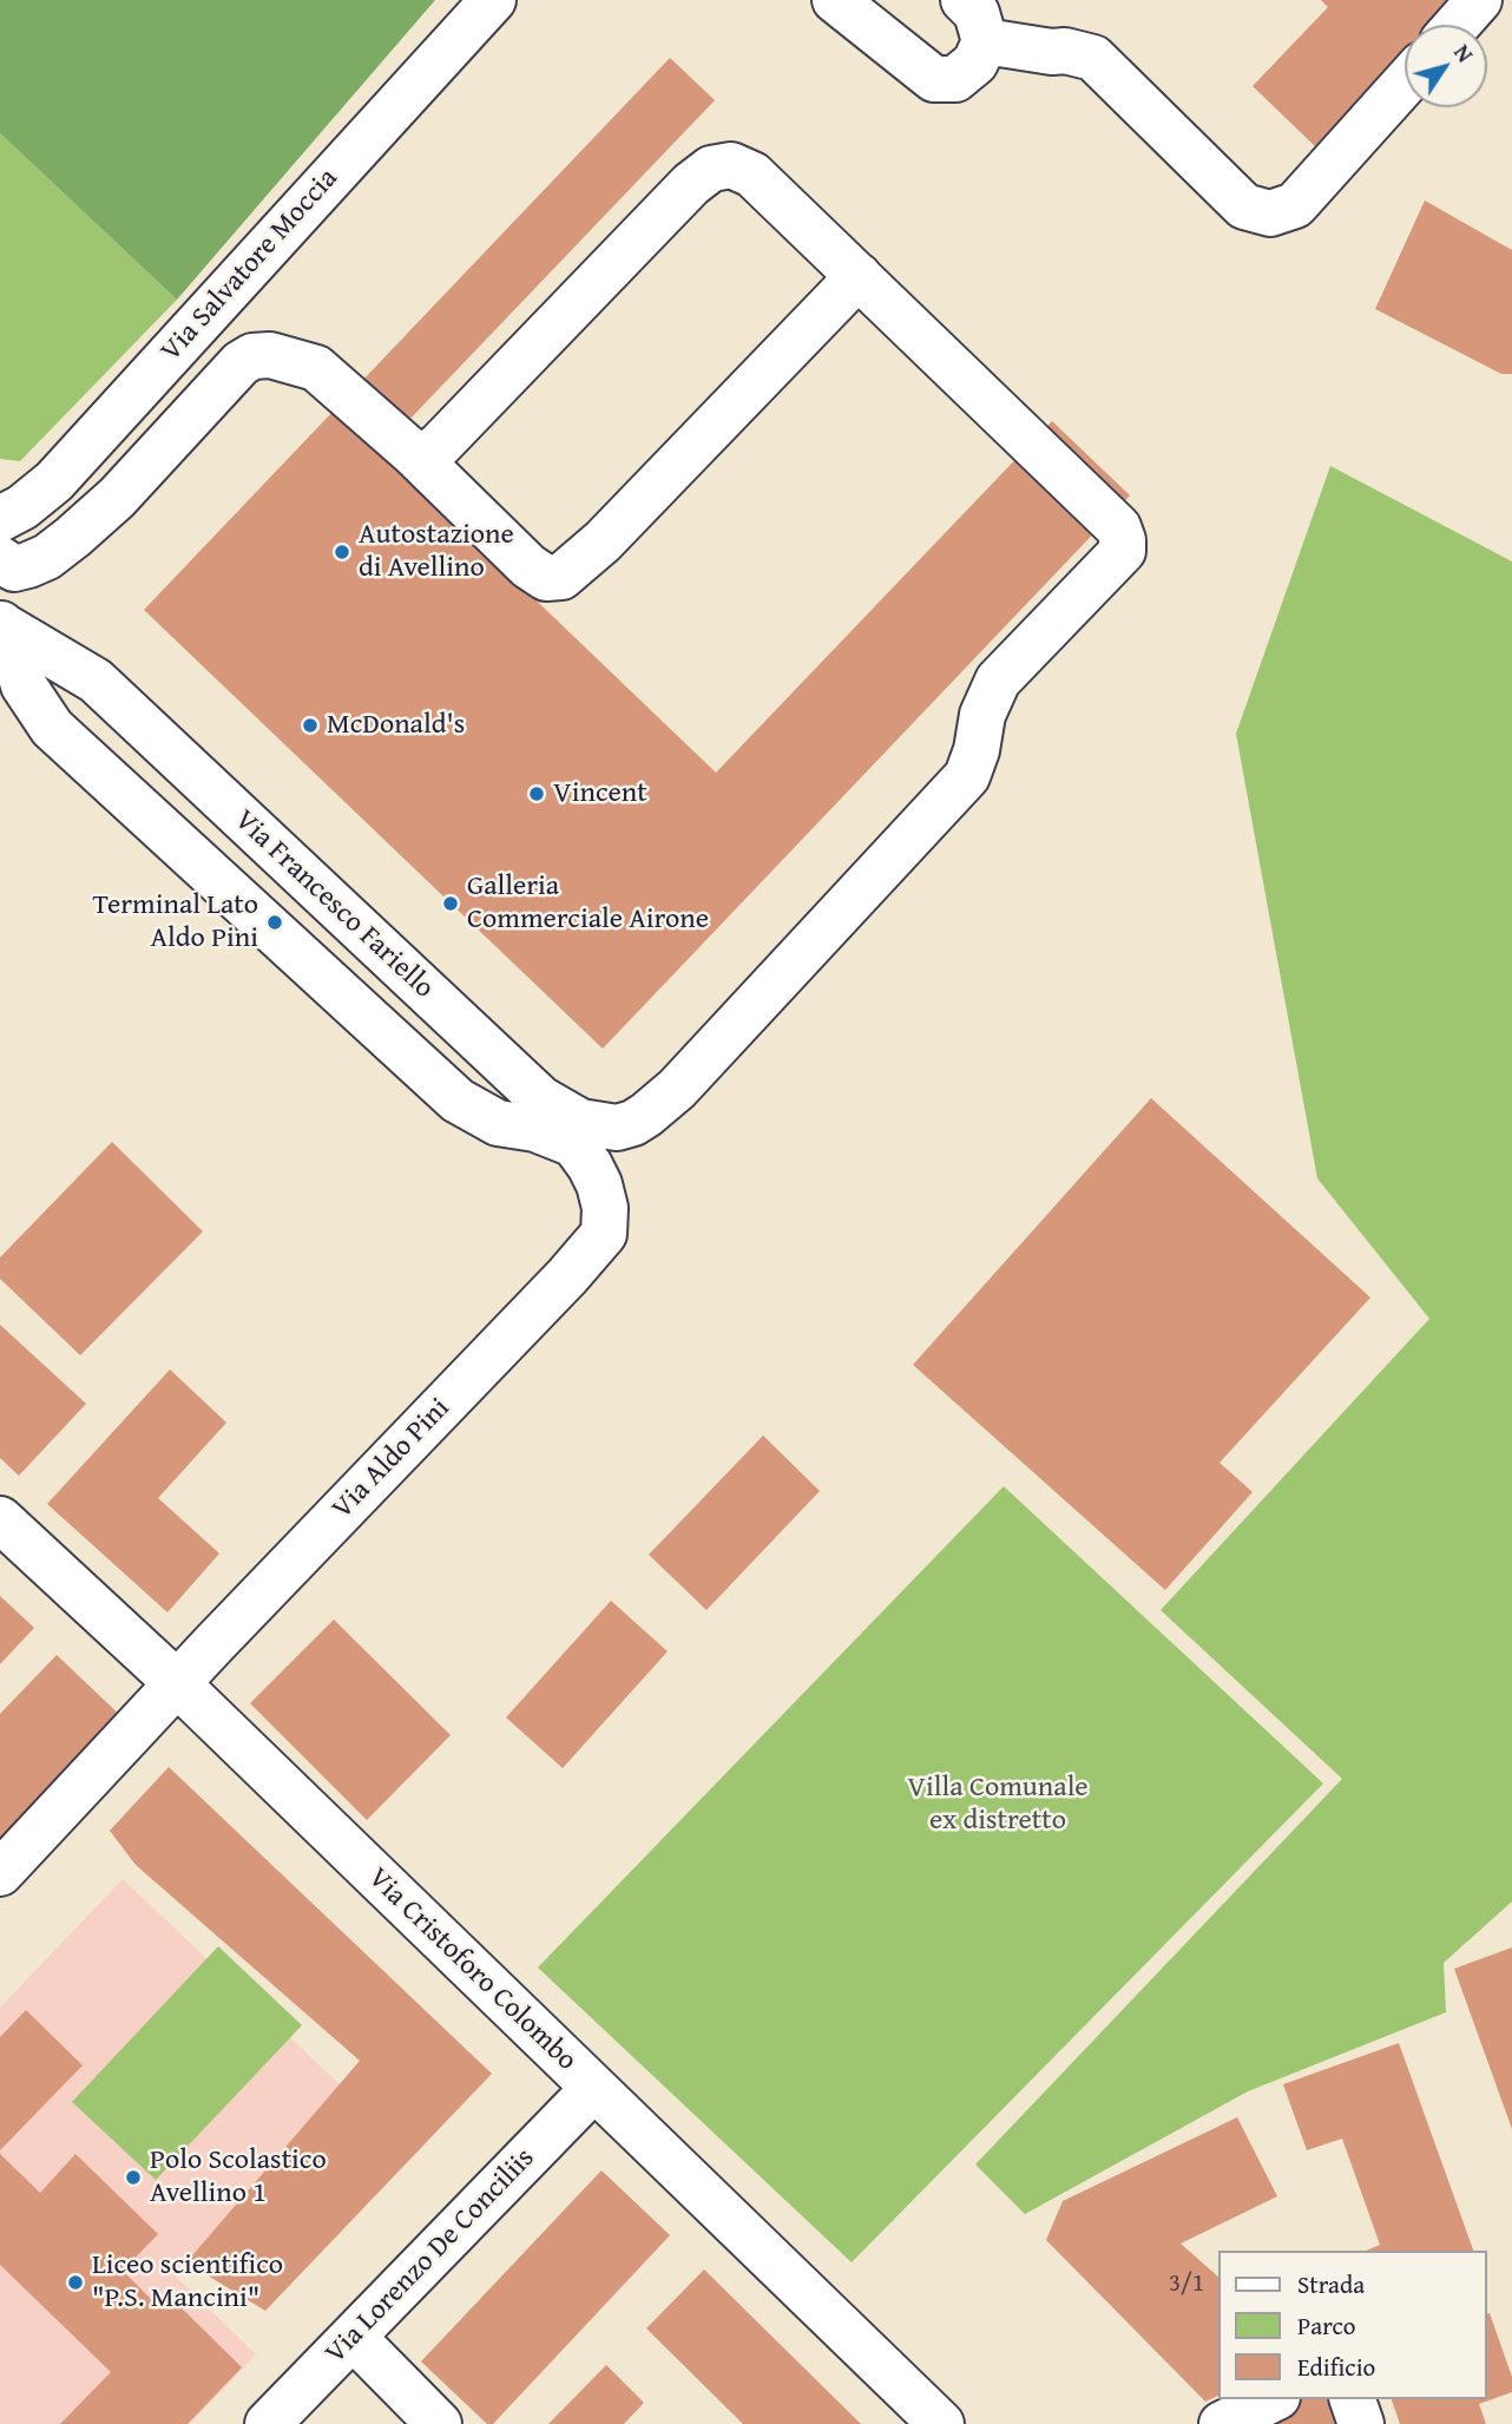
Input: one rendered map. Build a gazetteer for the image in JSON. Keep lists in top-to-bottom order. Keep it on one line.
{"streets":{"street":["Via Salvatore Moccia","Via Francesco Fariello","Via Aldo Pini","Via Cristoforo Colombo","Via Lorenzo De Conciliis"]},"crossings":[["Via Francesco Fariello","Via Aldo Pini"],["Via Aldo Pini","Via Cristoforo Colombo"],["Via Cristoforo Colombo","Via Lorenzo De Conciliis"]],"parks":["Villa Comunale ex distretto"],"places":["Autostazione di Avellino","McDonald's","Vincent","Galleria Commerciale Airone","Terminal Lato Aldo Pini","Polo Scolastico Avellino 1","Liceo scientifico \"P.S. Mancini\""],"house_numbers":["3/1"],"legend":["Strada","Parco","Edificio"],"north":"top right"}
